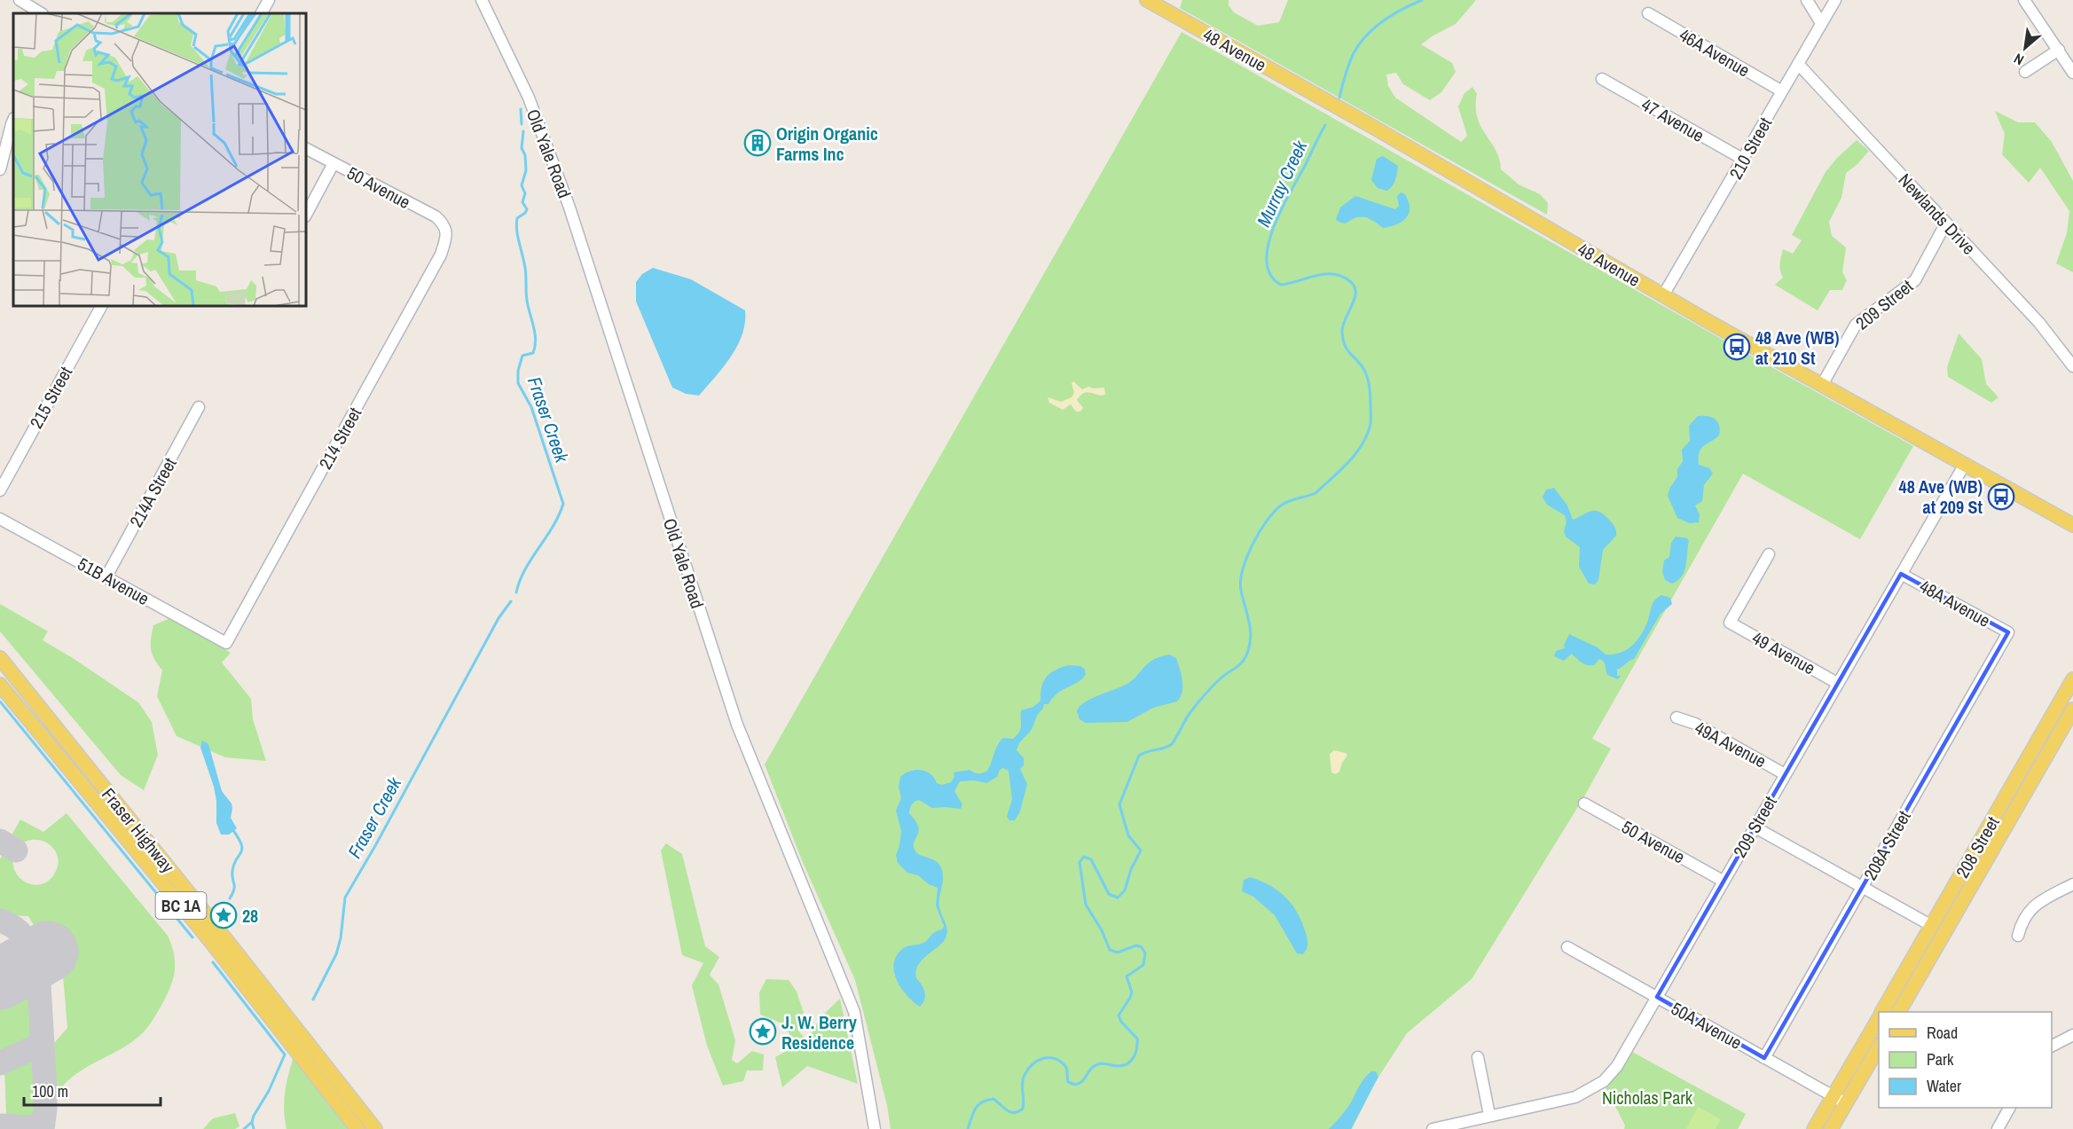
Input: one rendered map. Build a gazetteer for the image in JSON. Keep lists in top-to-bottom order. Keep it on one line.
{"streets":{"main road":["48 Avenue","Fraser Highway","208 Street","BC 1A"],"street":["46A Avenue","47 Avenue","210 Street","Old Yale Road","50 Avenue","Newlands Drive","209 Street","215 Street","214 Street","214A Street","51B Avenue","48A Avenue","49 Avenue","49A Avenue","208A Street","50A Avenue"]},"crossings":[["48 Avenue","210 Street"],["48 Avenue","209 Street"],["46A Avenue","210 Street"],["47 Avenue","210 Street"],["210 Street","Newlands Drive"],["50 Avenue","209 Street"],["50 Avenue","214 Street"],["Newlands Drive","209 Street"],["209 Street","48A Avenue"],["209 Street","49 Avenue"],["209 Street","49A Avenue"],["209 Street","50A Avenue"],["214 Street","51B Avenue"],["214A Street","51B Avenue"],["48A Avenue","208A Street"],["208A Street","50A Avenue"],["208 Street","50A Avenue"]],"water":["Murray Creek","Fraser Creek"],"parks":["Nicholas Park"],"places":{"building":["Origin Organic Farms Inc"],"bus stop":["48 Ave (WB) at 210 St","48 Ave (WB) at 209 St"],"place":["28","J. W. Berry Residence"]},"legend":["Road","Park","Water"],"scale_bar":"100 m","north":"bottom left"}
